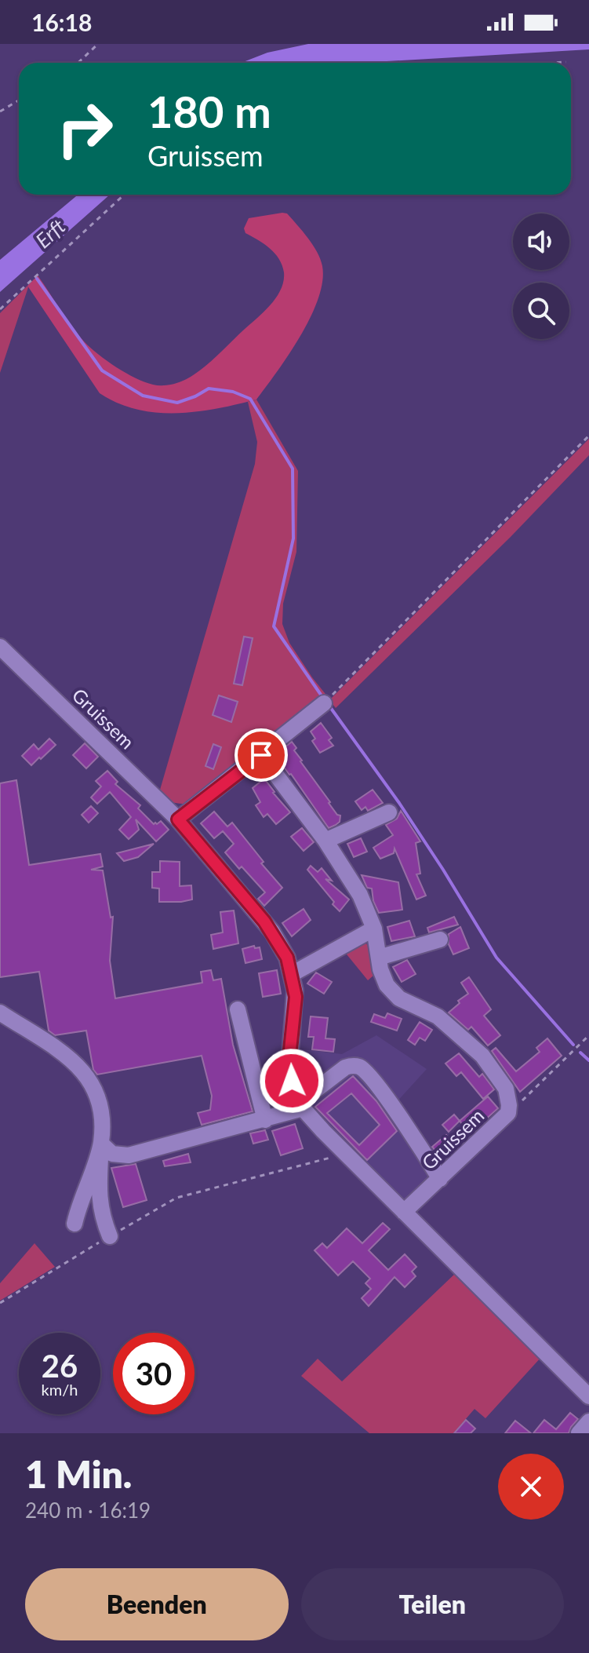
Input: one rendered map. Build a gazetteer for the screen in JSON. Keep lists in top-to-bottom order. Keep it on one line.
{"streets":{"street":["Gruissem"]},"water":["Erft"],"page":{"status":"16:18","turn":["180 m","Gruissem"],"speed":"26 km/h","limit":"30","heading":["1 Min.","240 m · 16:19"],"buttons":["Beenden","Teilen"]}}
